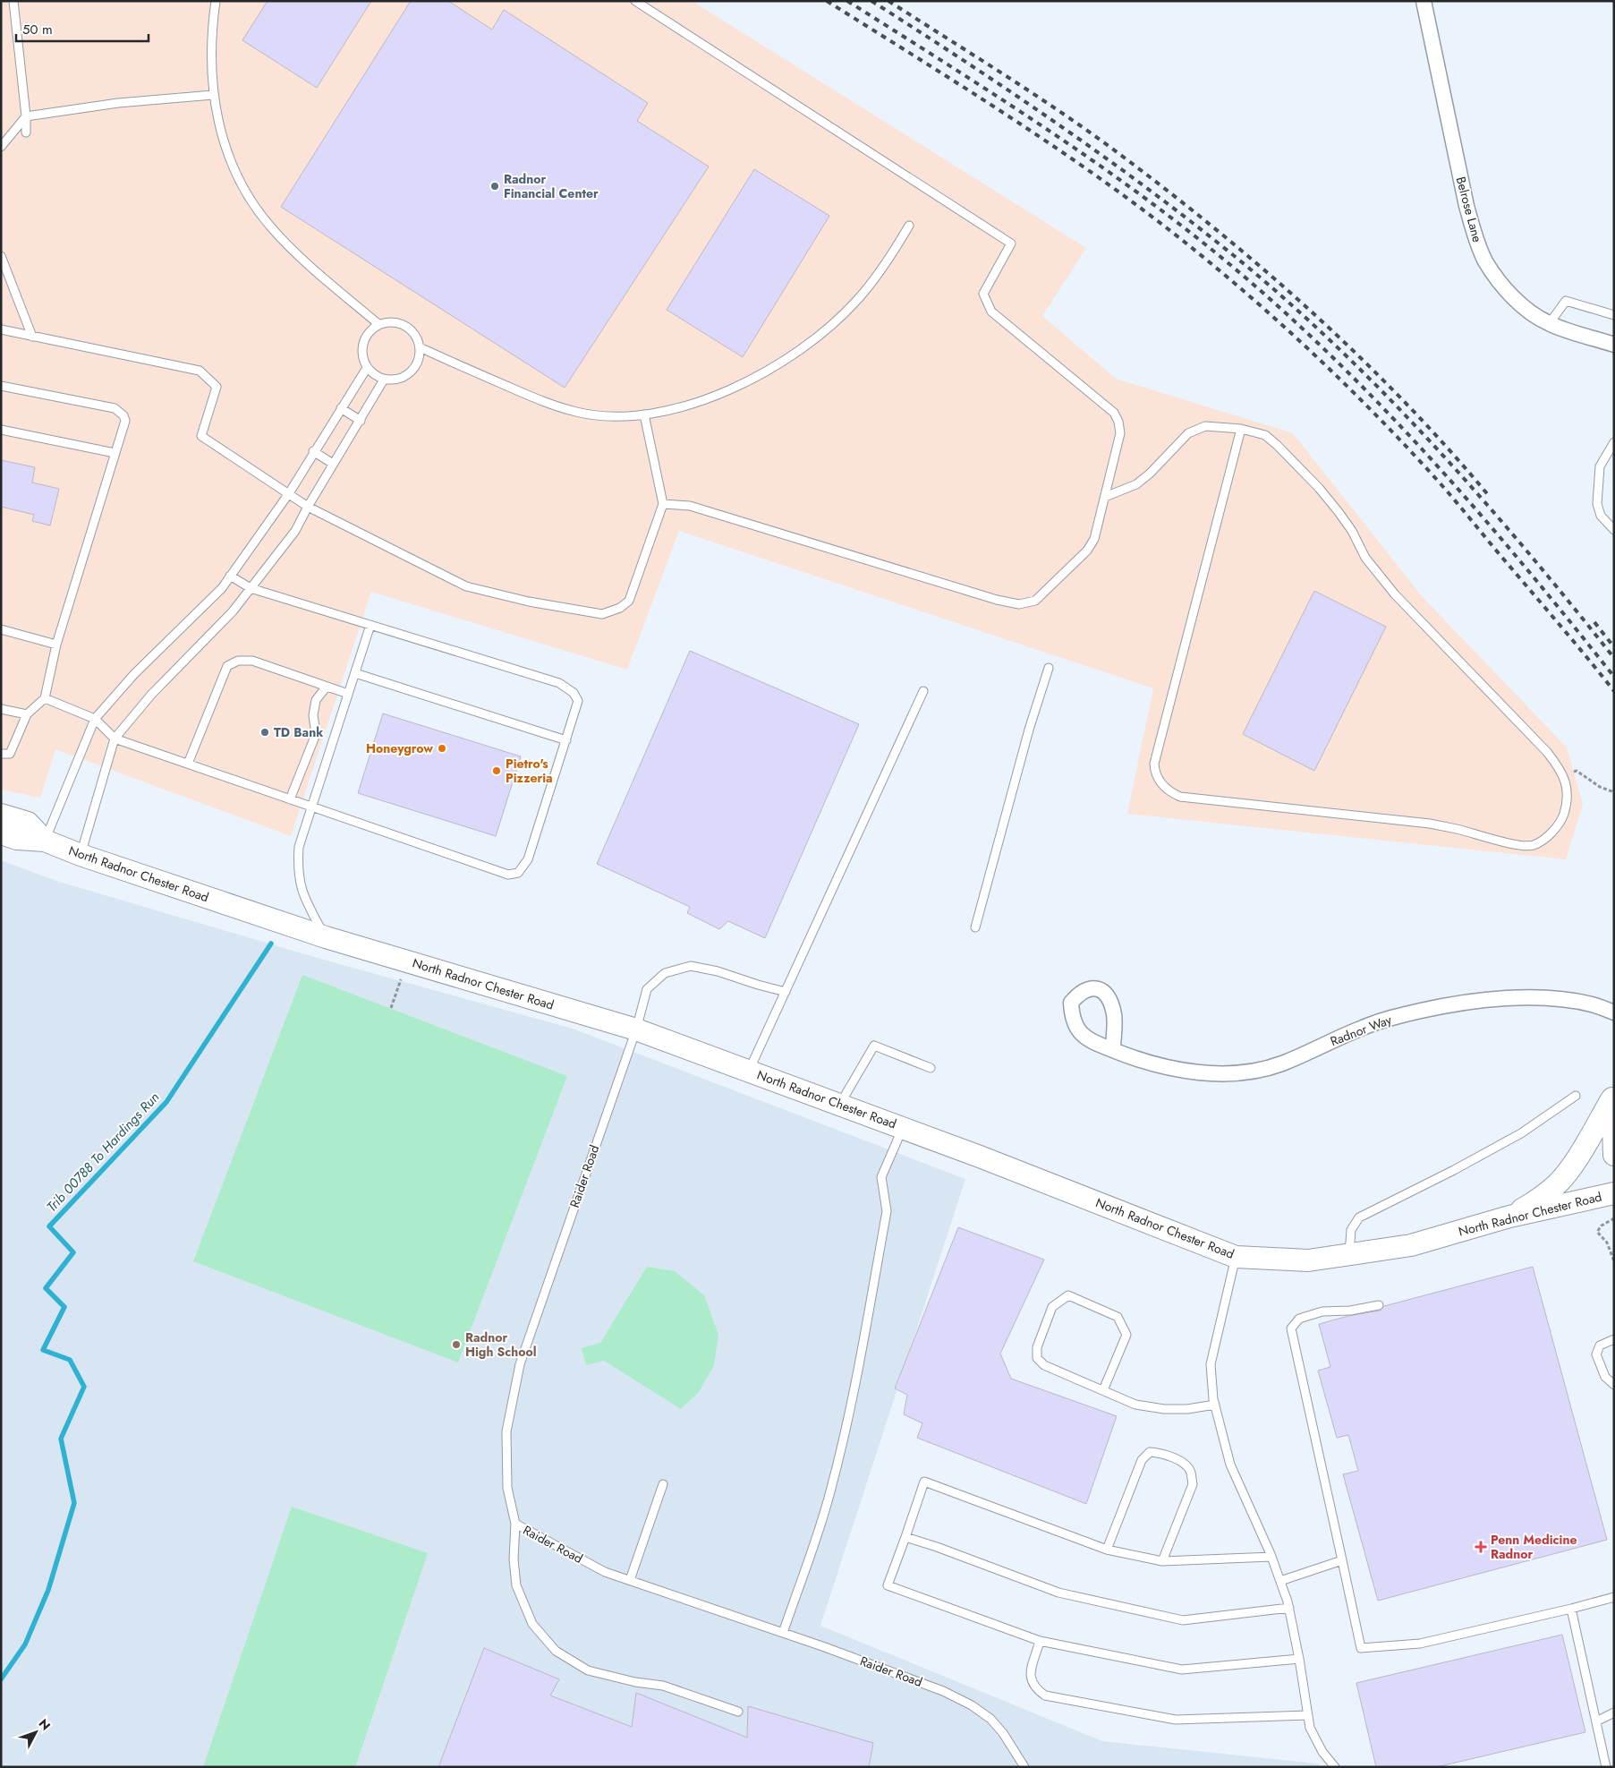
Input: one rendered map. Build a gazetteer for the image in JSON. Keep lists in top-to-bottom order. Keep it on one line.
{"streets":{"main road":["North Radnor Chester Road"],"street":["Belrose Lane","Radnor Way"],"lane":["Raider Road"]},"crossings":[["North Radnor Chester Road","Raider Road"]],"water":["Trib 00788 To Hardings Run"],"places":{"other":["Radnor Financial Center","TD Bank","Honeygrow","Pietro's Pizzeria","Radnor High School"],"health":["Penn Medicine Radnor"]},"scale_bar":"50 m","north":"top right"}
